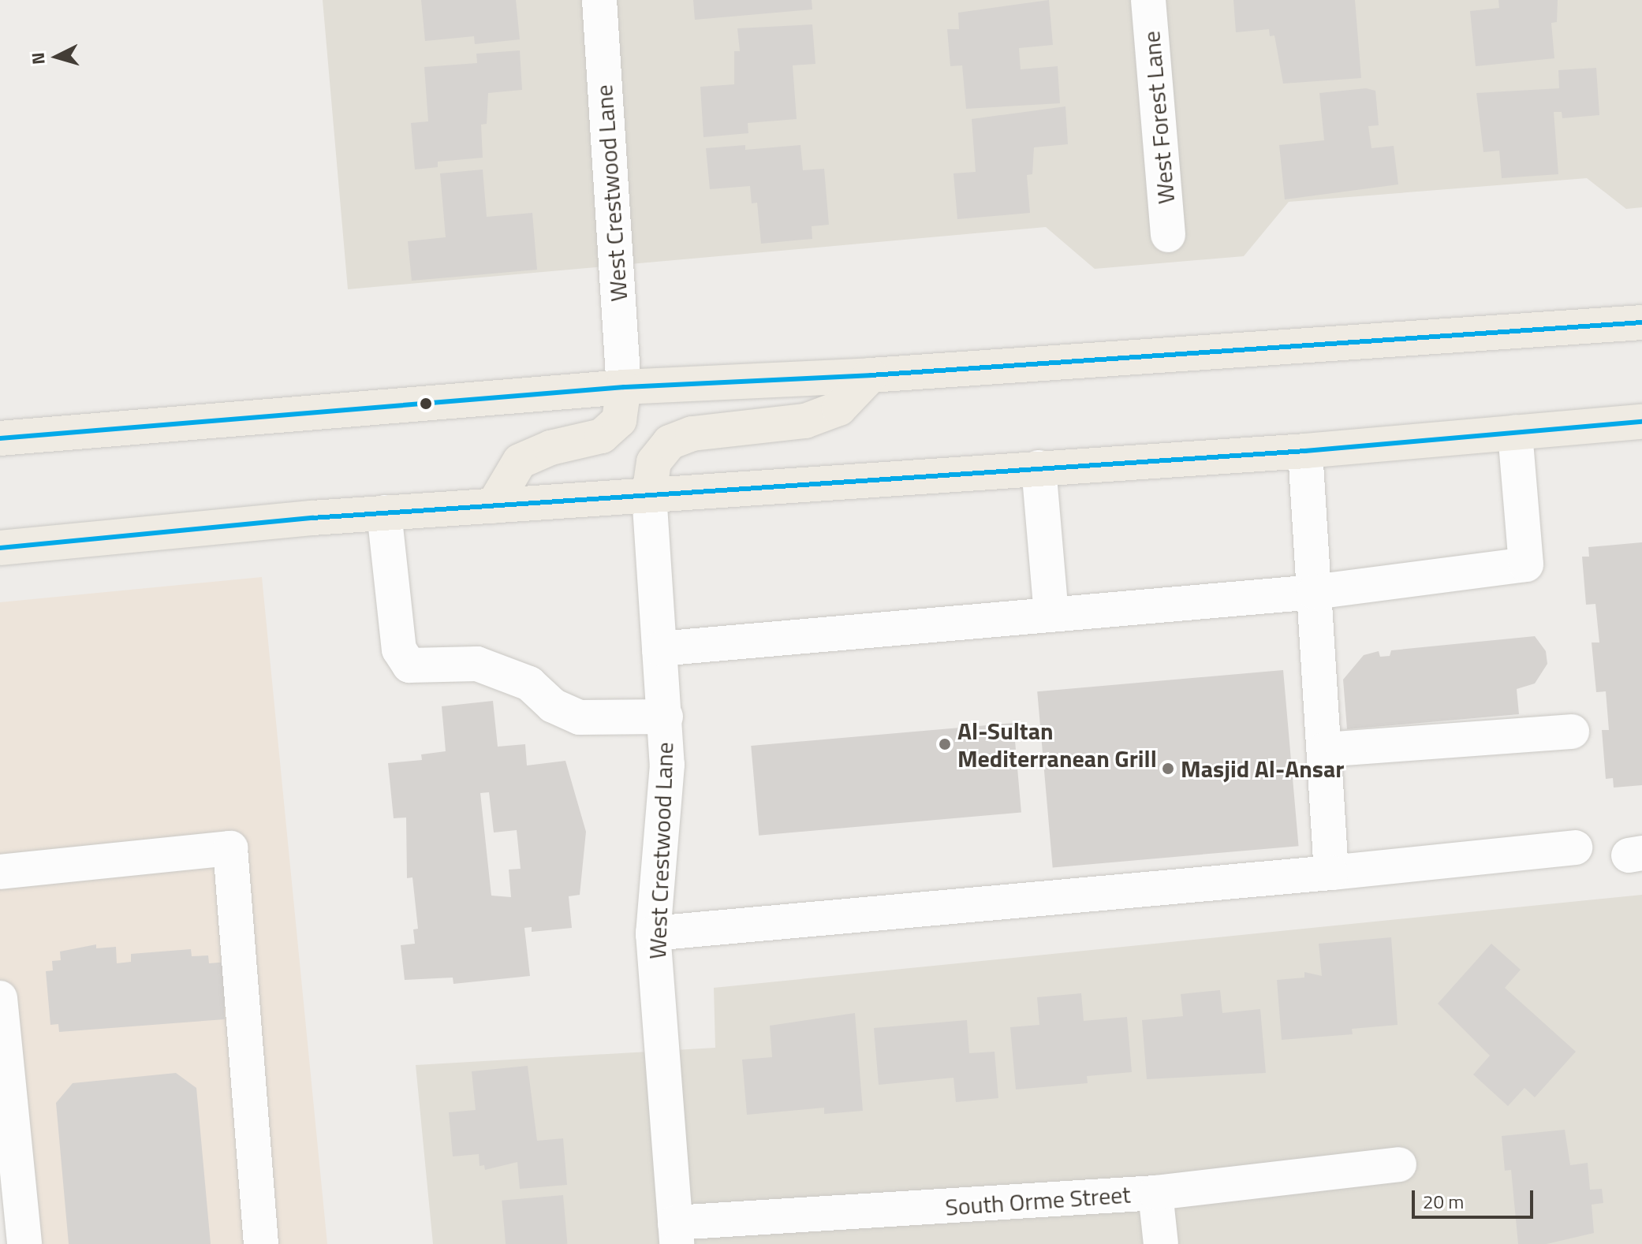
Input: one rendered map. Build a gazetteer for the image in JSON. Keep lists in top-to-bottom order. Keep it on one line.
{"streets":{"street":["West Forest Lane","West Crestwood Lane","South Orme Street"]},"crossings":[["West Crestwood Lane","South Orme Street"]],"places":["Al-Sultan Mediterranean Grill","Masjid Al-Ansar"],"scale_bar":"20 m","north":"left"}
